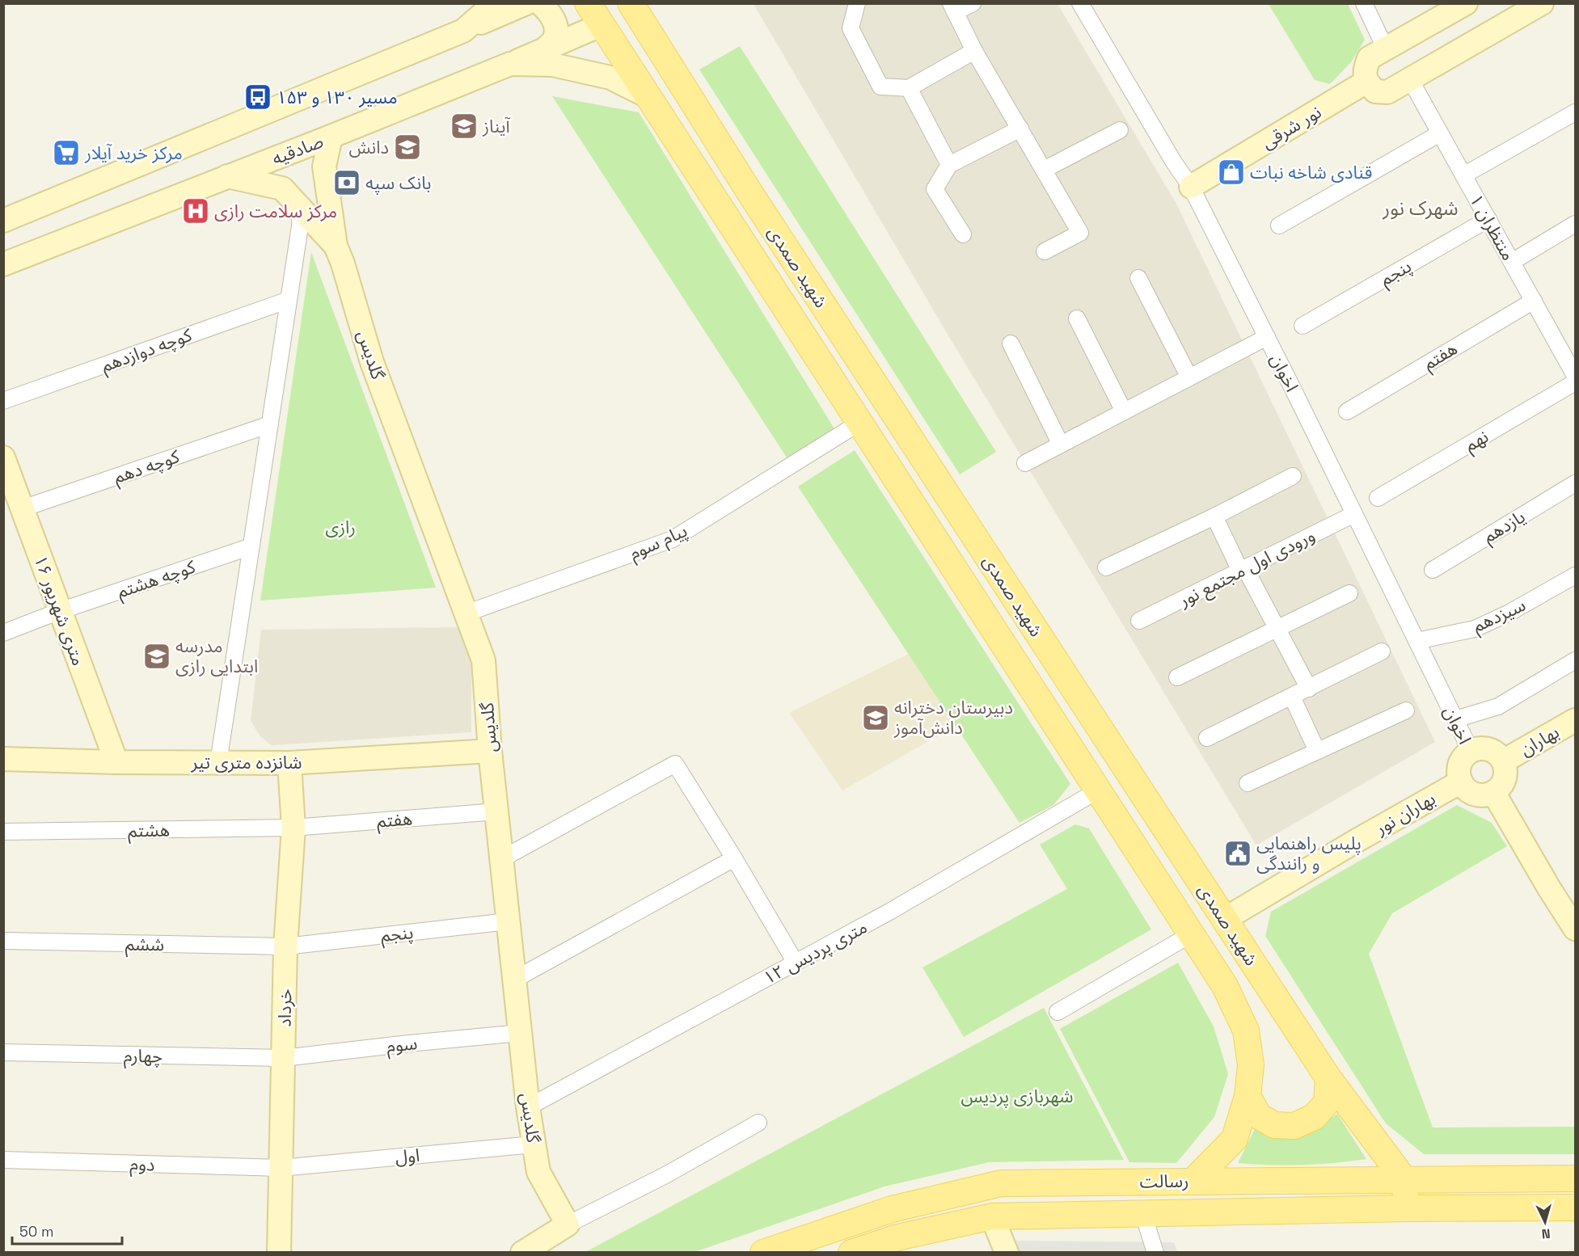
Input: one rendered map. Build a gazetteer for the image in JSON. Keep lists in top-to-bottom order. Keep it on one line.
{"streets":{"main road":["شهید صمدی","رسالت"],"street":["نور شرقی","صادقیه","منتظران ۱","پنجم","کوچه دوازدهم","گلدیس","هفتم","اخوان","نهم","کوچه دهم","یازدهم","پیام سوم","ورودی اول مجتمع نور","کوچه هشتم","۱۶ متری شهریور","سیزدهم","بهاران","شانزده متری تیر","بهاران نور","هشتم","ششم","۱۲ متری پردیس","خرداد","سوم","چهارم","اول","دوم"]},"crossings":[["نور شرقی","اخوان"],["صادقیه","شهید صمدی"],["منتظران ۱","پنجم"],["منتظران ۱","هفتم"],["شهید صمدی","پیام سوم"],["شهید صمدی","بهاران نور"],["شهید صمدی","۱۲ متری پردیس"],["شهید صمدی","رسالت"],["پنجم","گلدیس"],["پنجم","ششم"],["پنجم","خرداد"],["گلدیس","هفتم"],["گلدیس","پیام سوم"],["گلدیس","شانزده متری تیر"],["گلدیس","۱۲ متری پردیس"],["گلدیس","سوم"],["گلدیس","اول"],["هفتم","هشتم"],["هفتم","خرداد"],["اخوان","ورودی اول مجتمع نور"],["اخوان","سیزدهم"],["اخوان","بهاران"],["اخوان","بهاران نور"],["کوچه دهم","۱۶ متری شهریور"],["کوچه هشتم","۱۶ متری شهریور"],["۱۶ متری شهریور","شانزده متری تیر"],["بهاران","بهاران نور"],["شانزده متری تیر","خرداد"],["هشتم","خرداد"],["ششم","خرداد"],["خرداد","سوم"],["خرداد","چهارم"],["خرداد","اول"],["خرداد","دوم"],["سوم","چهارم"],["اول","دوم"]],"districts":["شهرک نور"],"parks":["رازی","شهربازی پردیس"],"places":{"bus stop":["مسیر ۱۳۰ و ۱۵۳"],"school or university":["آیناز","دانش","مدرسه ابتدایی رازی","دبیرستان دخترانه دانش‌آموز"],"supermarket":["مرکز خرید آیلار"],"shop":["قنادی شاخه نبات"],"bank":["بانک سپه"],"hospital":["مرکز سلامت رازی"],"public building":["پلیس راهنمایی و رانندگی"]},"scale_bar":"50 m","north":"bottom"}
